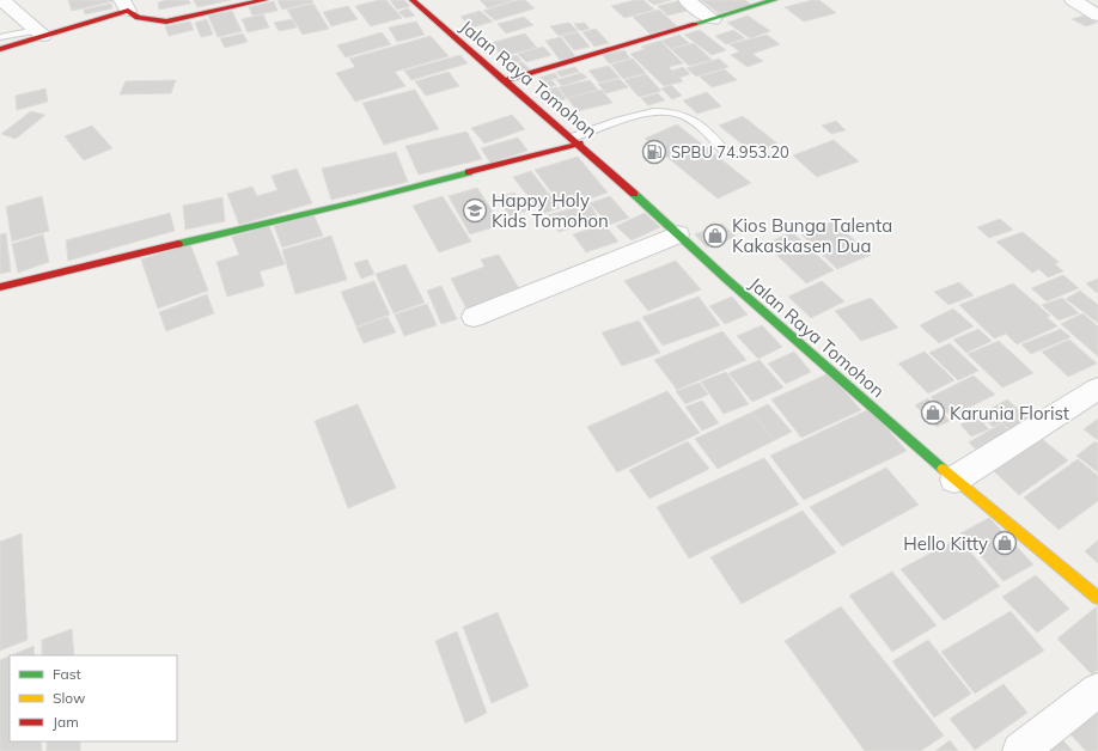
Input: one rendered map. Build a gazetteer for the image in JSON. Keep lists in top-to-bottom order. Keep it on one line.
{"streets":{"main road":["Jalan Raya Tomohon"]},"places":{"fuel station":["SPBU 74.953.20"],"school or university":["Happy Holy Kids Tomohon"],"shop":["Kios Bunga Talenta Kakaskasen Dua","Karunia Florist","Hello Kitty"]},"legend":["Fast","Slow","Jam"]}
